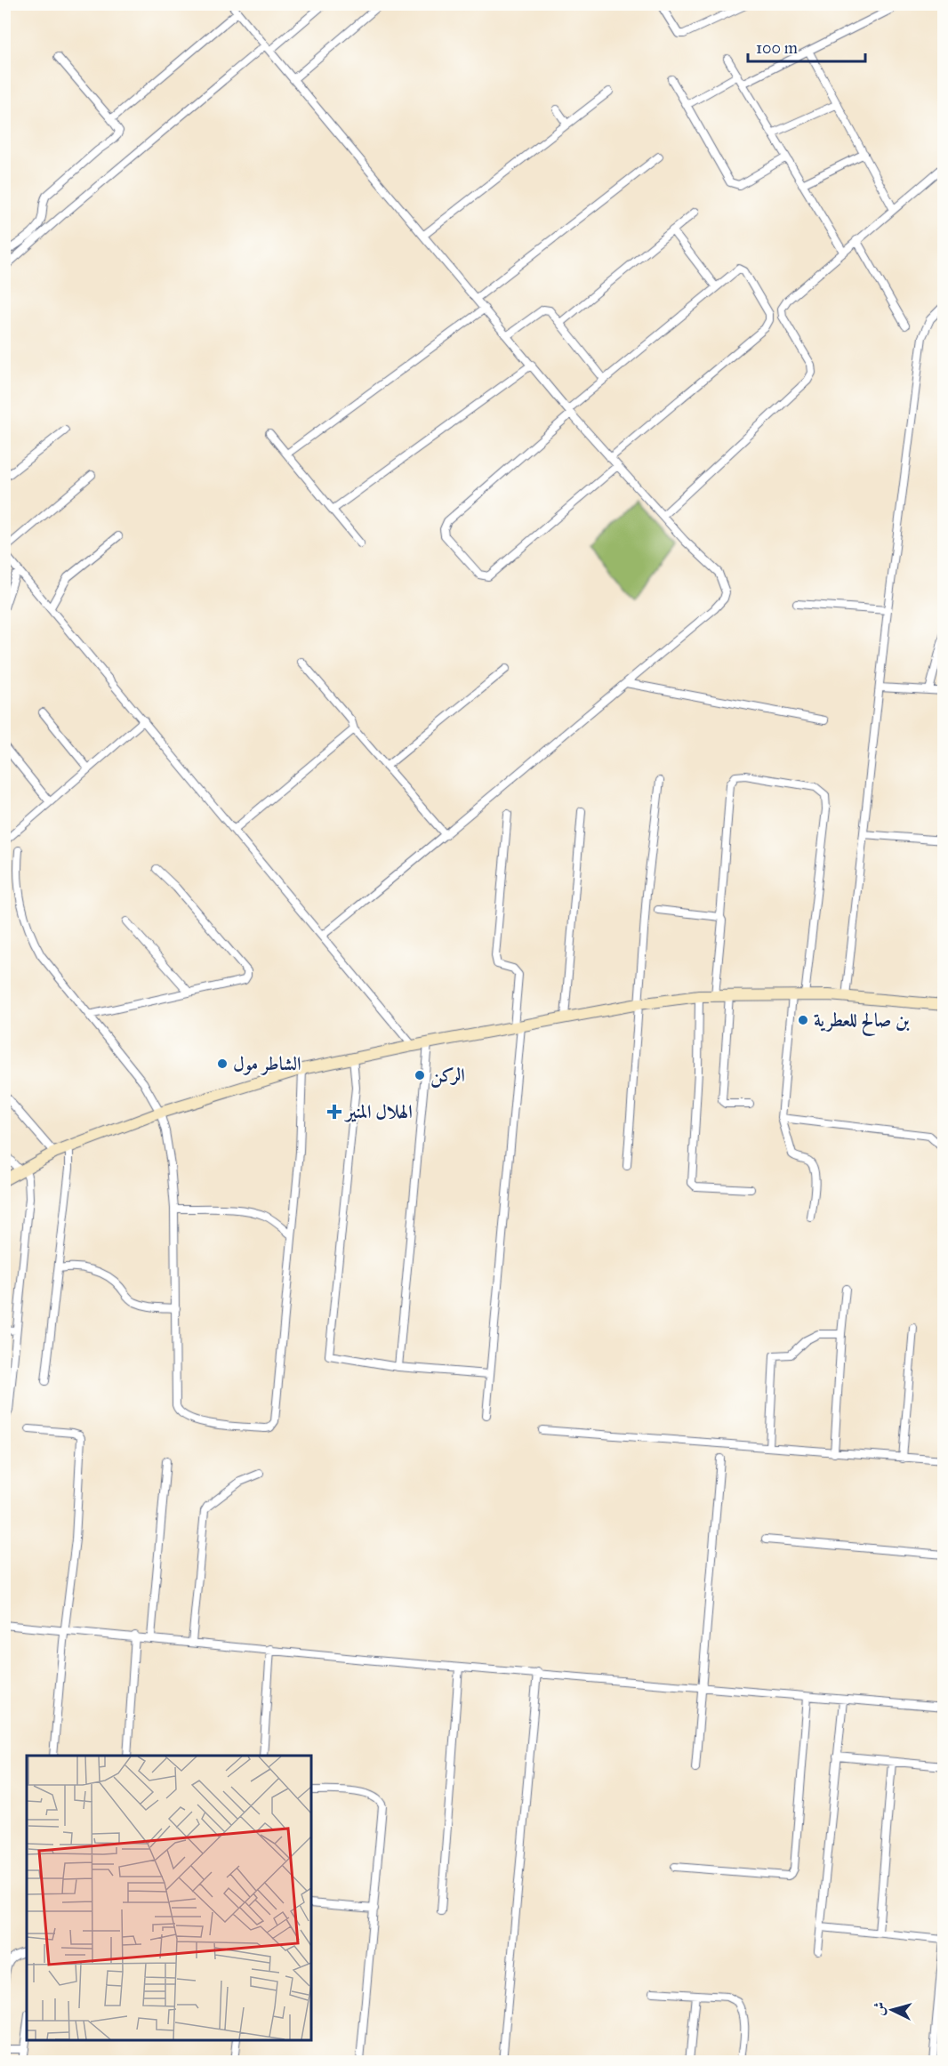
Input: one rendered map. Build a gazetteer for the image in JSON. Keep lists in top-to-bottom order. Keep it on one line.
{"places":{"other":["بن صالح للعطرية","الشاطر مول","الركن"],"health":["الهلال المنير"]},"scale_bar":"100 m","north":"left"}
